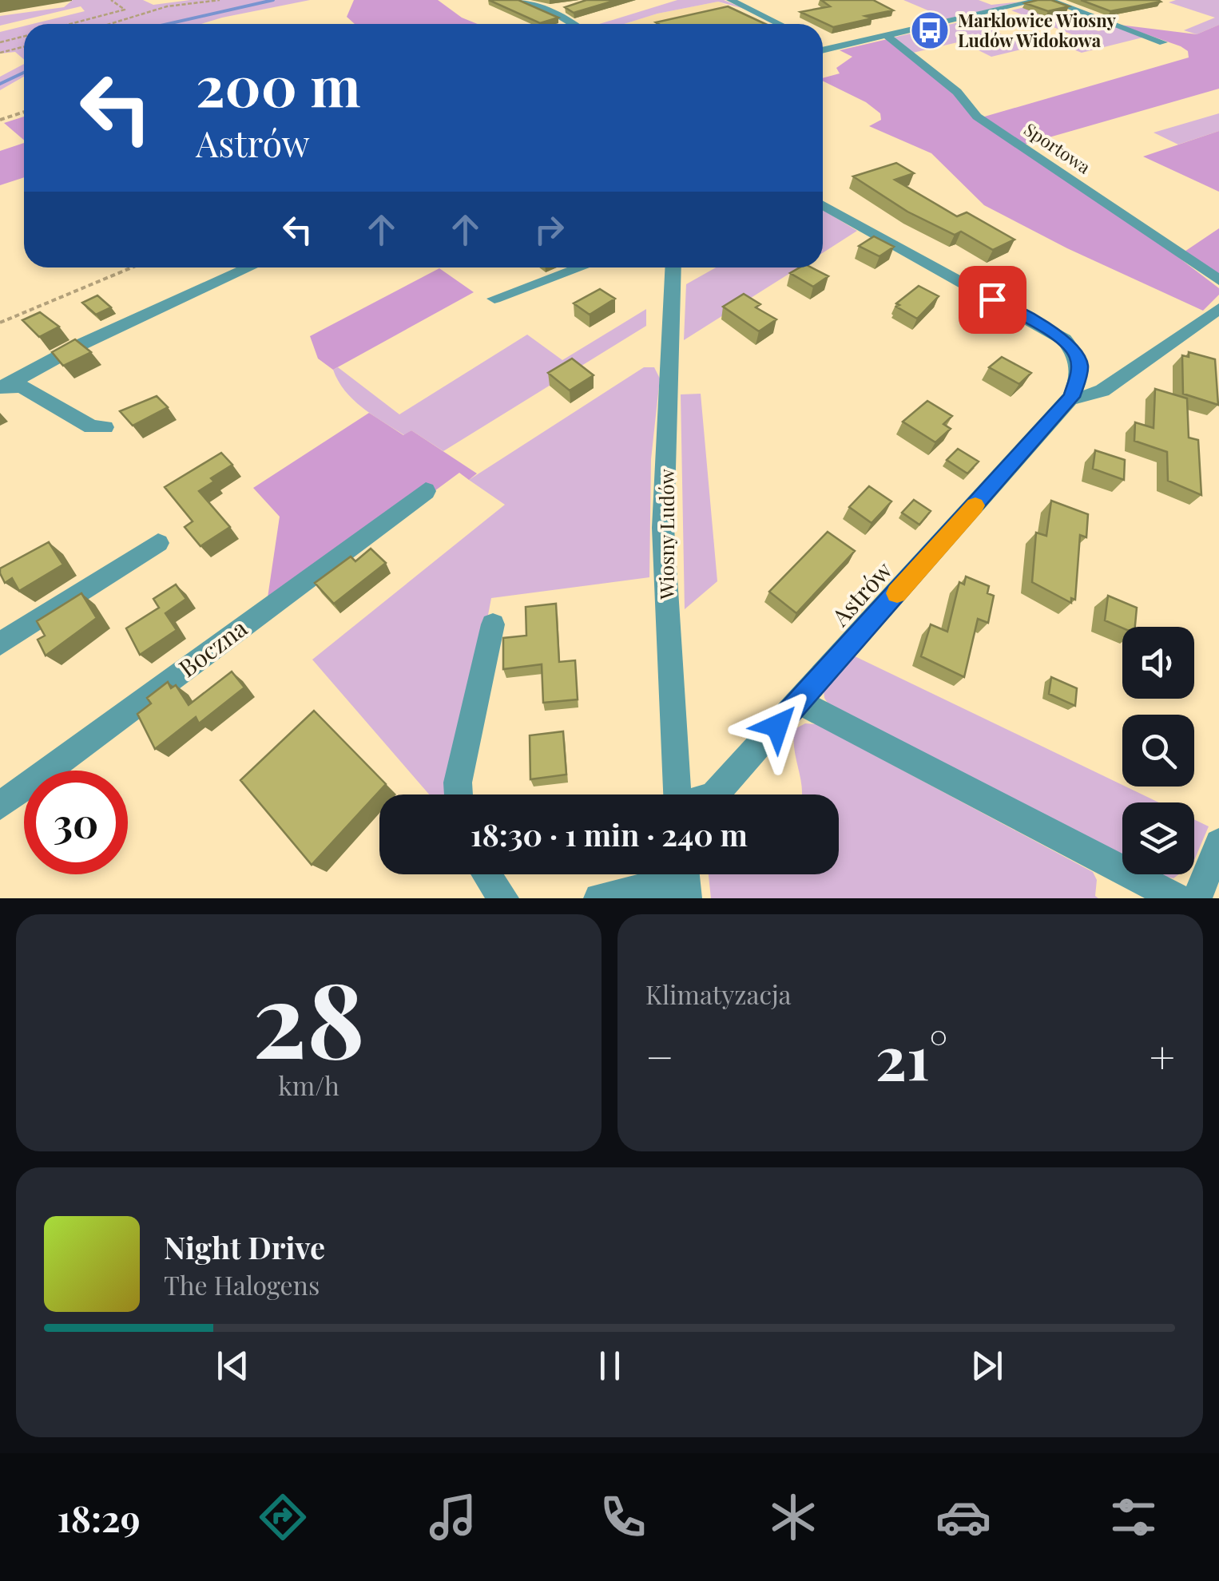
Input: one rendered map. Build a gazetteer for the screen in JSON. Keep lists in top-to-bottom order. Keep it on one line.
{"streets":{"street":["Sportowa","Wiosny Ludów","Astrów","Boczna"]},"places":{"bus stop":["Marklowice Wiosny Ludów Widokowa"]},"page":{"turn":["200 m","Astrów"],"limit":"30","trip":"18:30 · 1 min · 240 m","tile":[["28","km/h"],"Klimatyzacja"],"heat":["−","21°","+"],"song":["Night Drive","The Halogens"],"tabs":"18:29"}}
